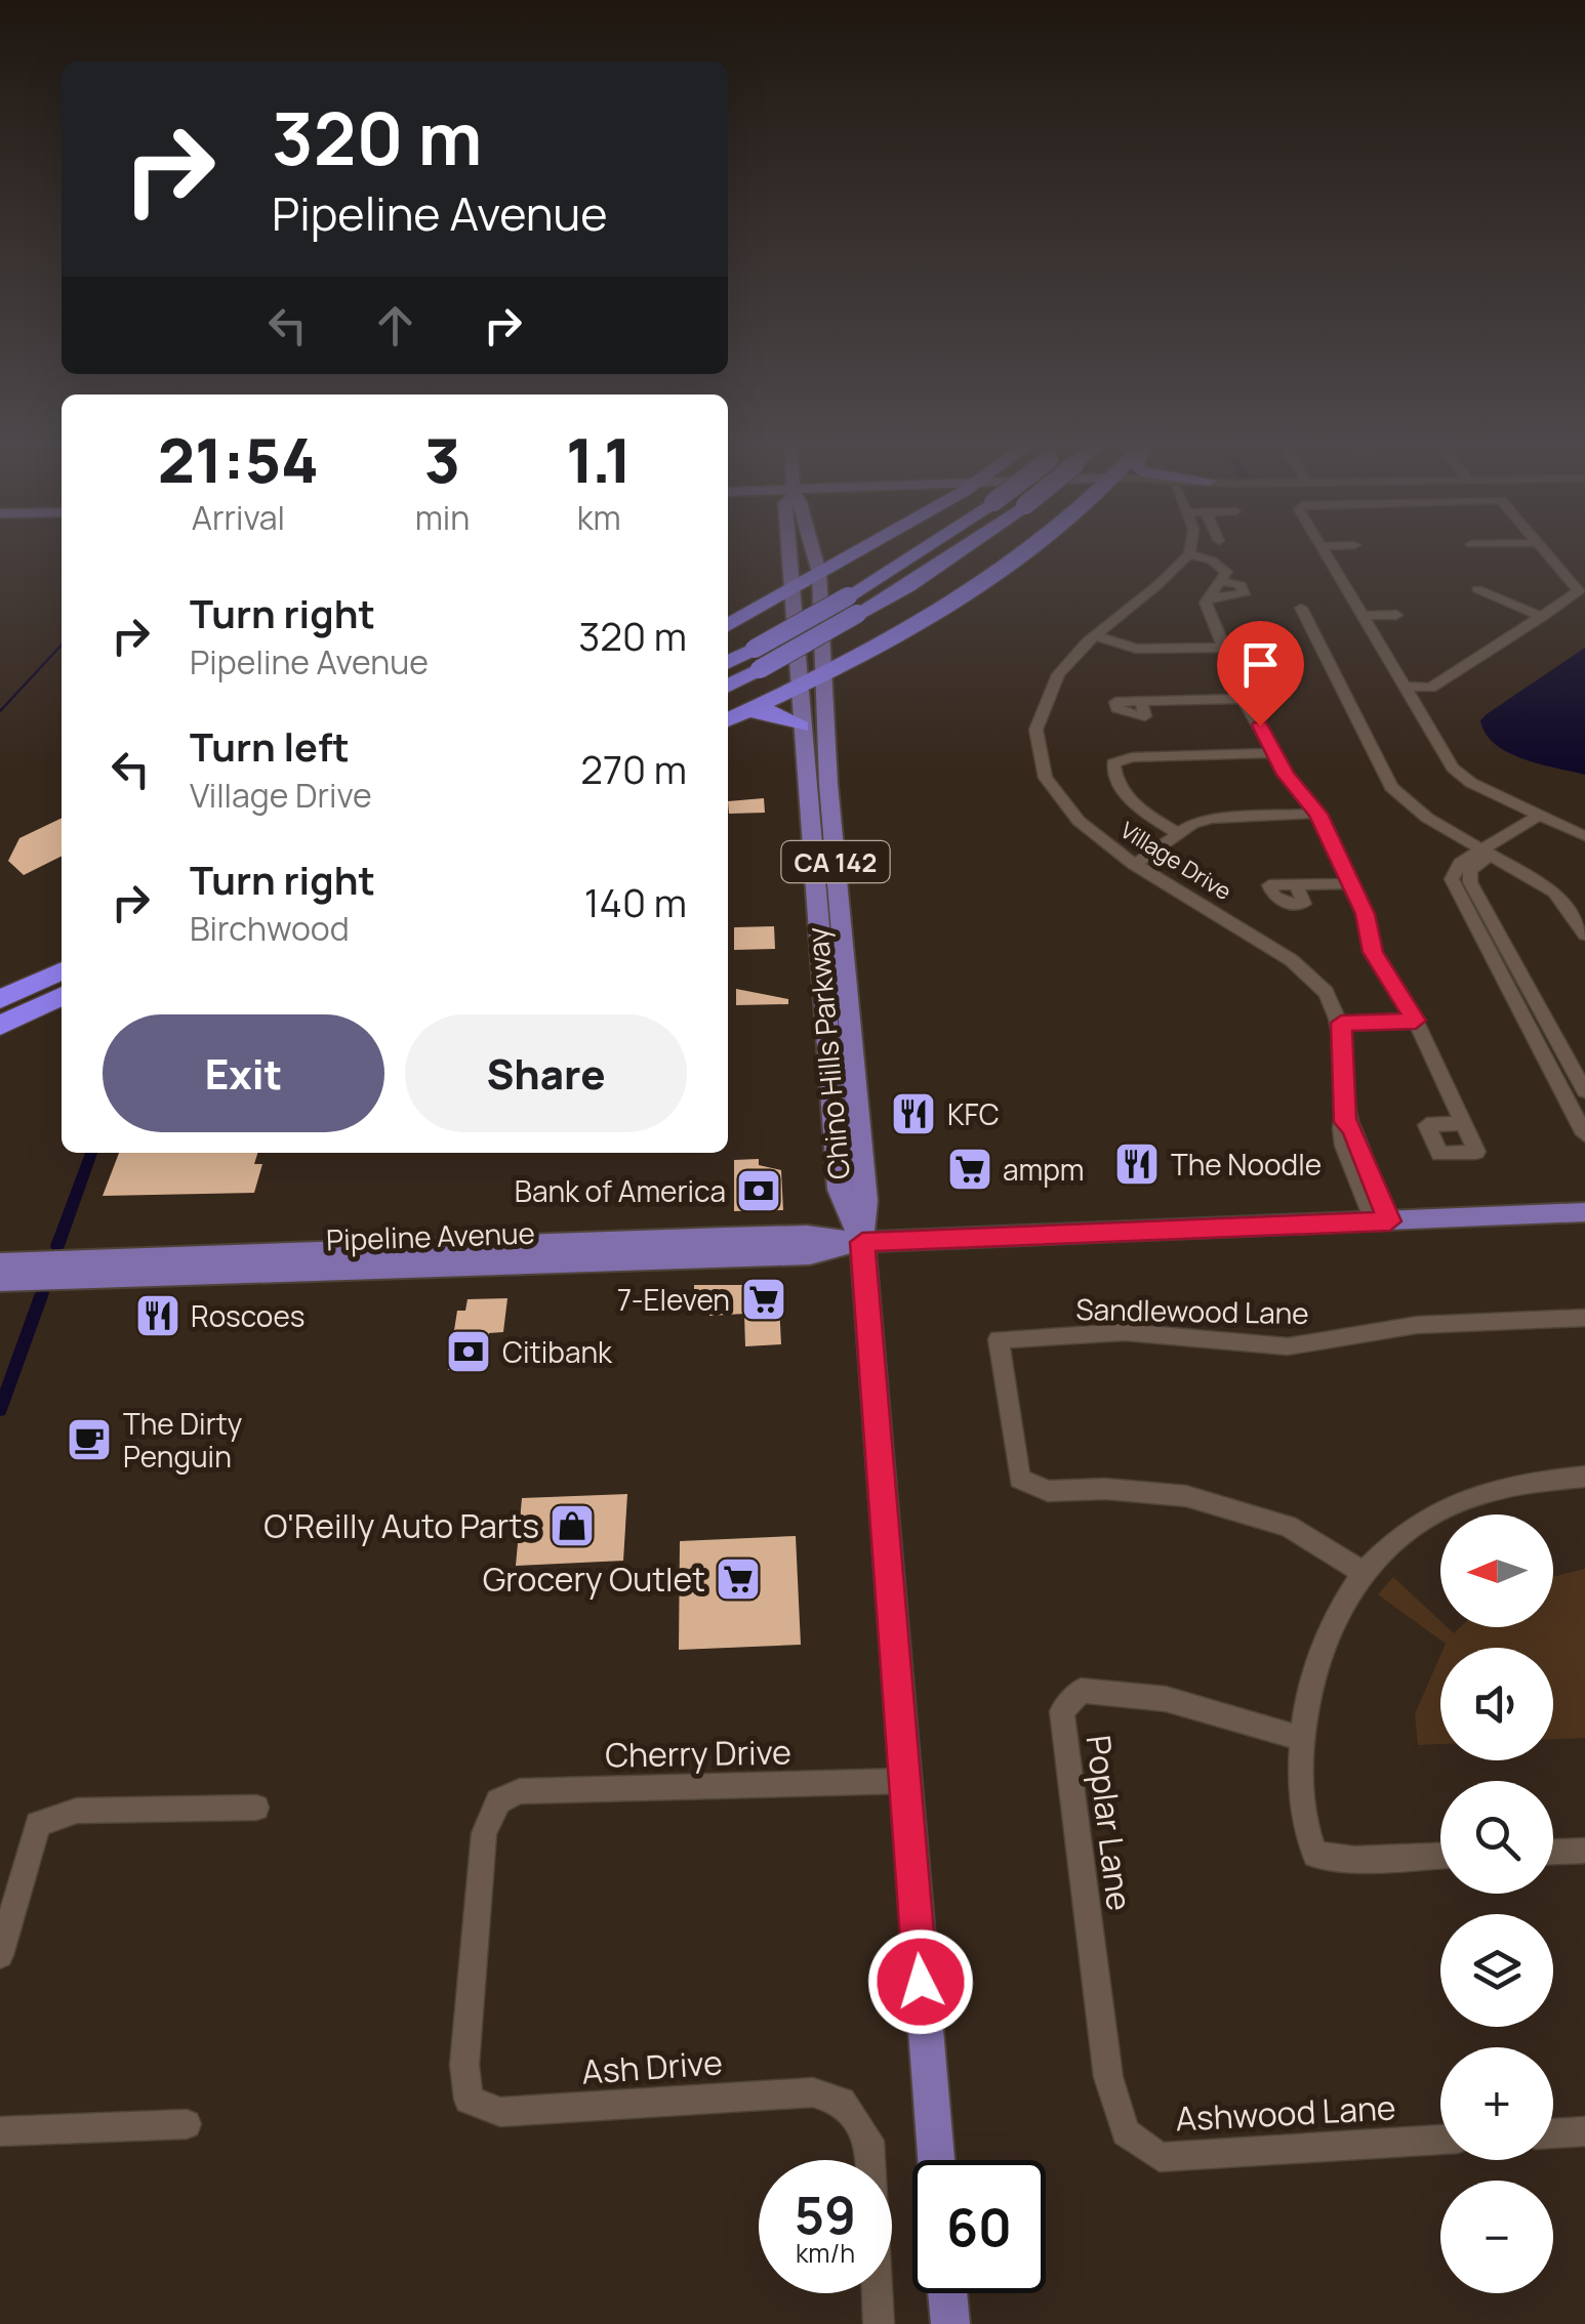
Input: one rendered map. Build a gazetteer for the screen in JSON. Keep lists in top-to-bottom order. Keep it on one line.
{"streets":{"main road":["CA 142","Chino Hills Parkway","Pipeline Avenue"],"street":["Village Drive","Sandlewood Lane","Cherry Drive","Poplar Lane","Ash Drive","Ashwood Lane"]},"crossings":[["Village Drive","Pipeline Avenue"],["Chino Hills Parkway","Pipeline Avenue"],["Chino Hills Parkway","Cherry Drive"],["Cherry Drive","Ash Drive"],["Poplar Lane","Ashwood Lane"]],"places":{"restaurant":["KFC","The Noodle","Roscoes"],"supermarket":["ampm","7-Eleven","Grocery Outlet"],"bank":["Bank of America","Citibank"],"cafe":["The Dirty Penguin"],"shop":["O'Reilly Auto Parts"]},"north":"left","page":{"turn":["320 m","Pipeline Avenue"],"eta":["21:54","Arrival","3","min","1.1","km"],"list":[{"name":"Turn right","note":"Pipeline Avenue","value":"320 m"},{"name":"Turn left","note":"Village Drive","value":"270 m"},{"name":"Turn right","note":"Birchwood","value":"140 m"}],"buttons":["Exit","Share"],"map_buttons":["+","−"],"speed":"59 km/h","limit":"60"}}
